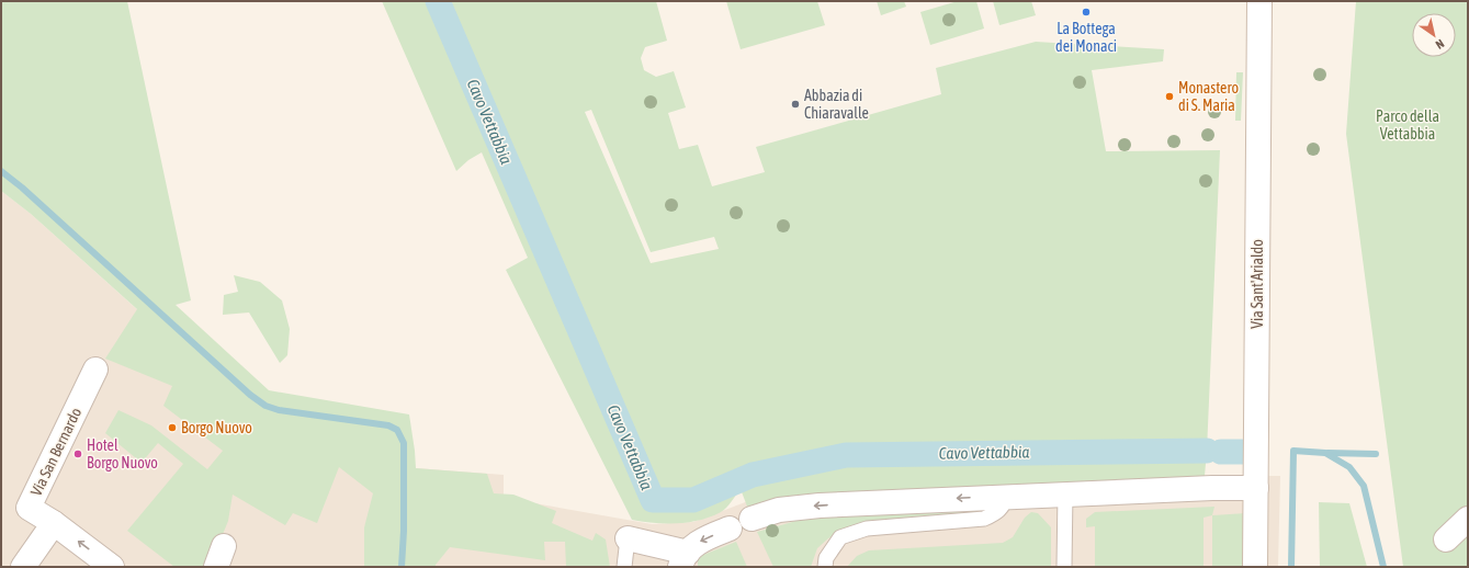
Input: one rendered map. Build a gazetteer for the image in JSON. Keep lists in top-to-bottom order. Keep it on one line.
{"streets":{"street":["Via Sant'Arialdo","Via San Bernardo"]},"water":["Cavo Vettabbia"],"parks":["Parco della Vettabbia"],"places":["La Bottega dei Monaci","Monastero di S. Maria","Abbazia di Chiaravalle","Borgo Nuovo","Hotel Borgo Nuovo"],"north":"bottom right"}
